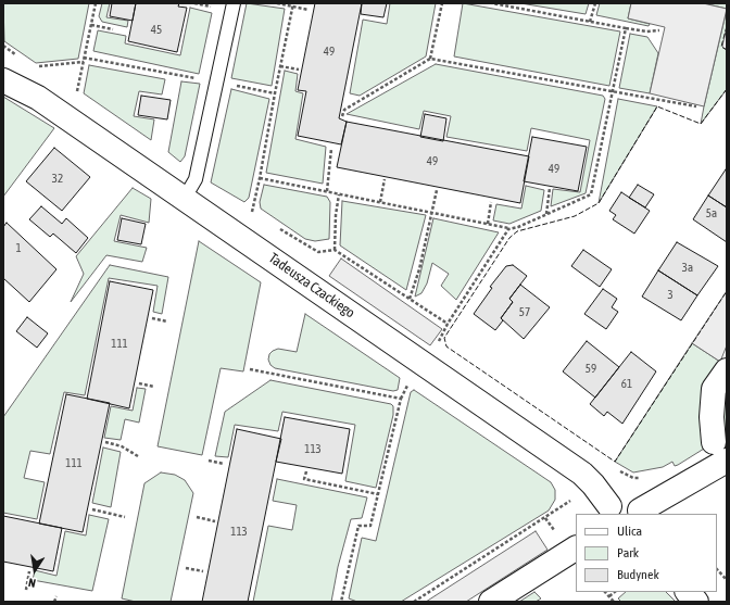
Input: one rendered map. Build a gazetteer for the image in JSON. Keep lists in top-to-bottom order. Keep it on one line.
{"streets":{"street":["Tadeusza Czackiego"]},"house_numbers":["45","49","49","49","32","5a","1","3a","3","57","111","59","61","113","111","113"],"legend":["Ulica","Park","Budynek"],"north":"bottom"}
